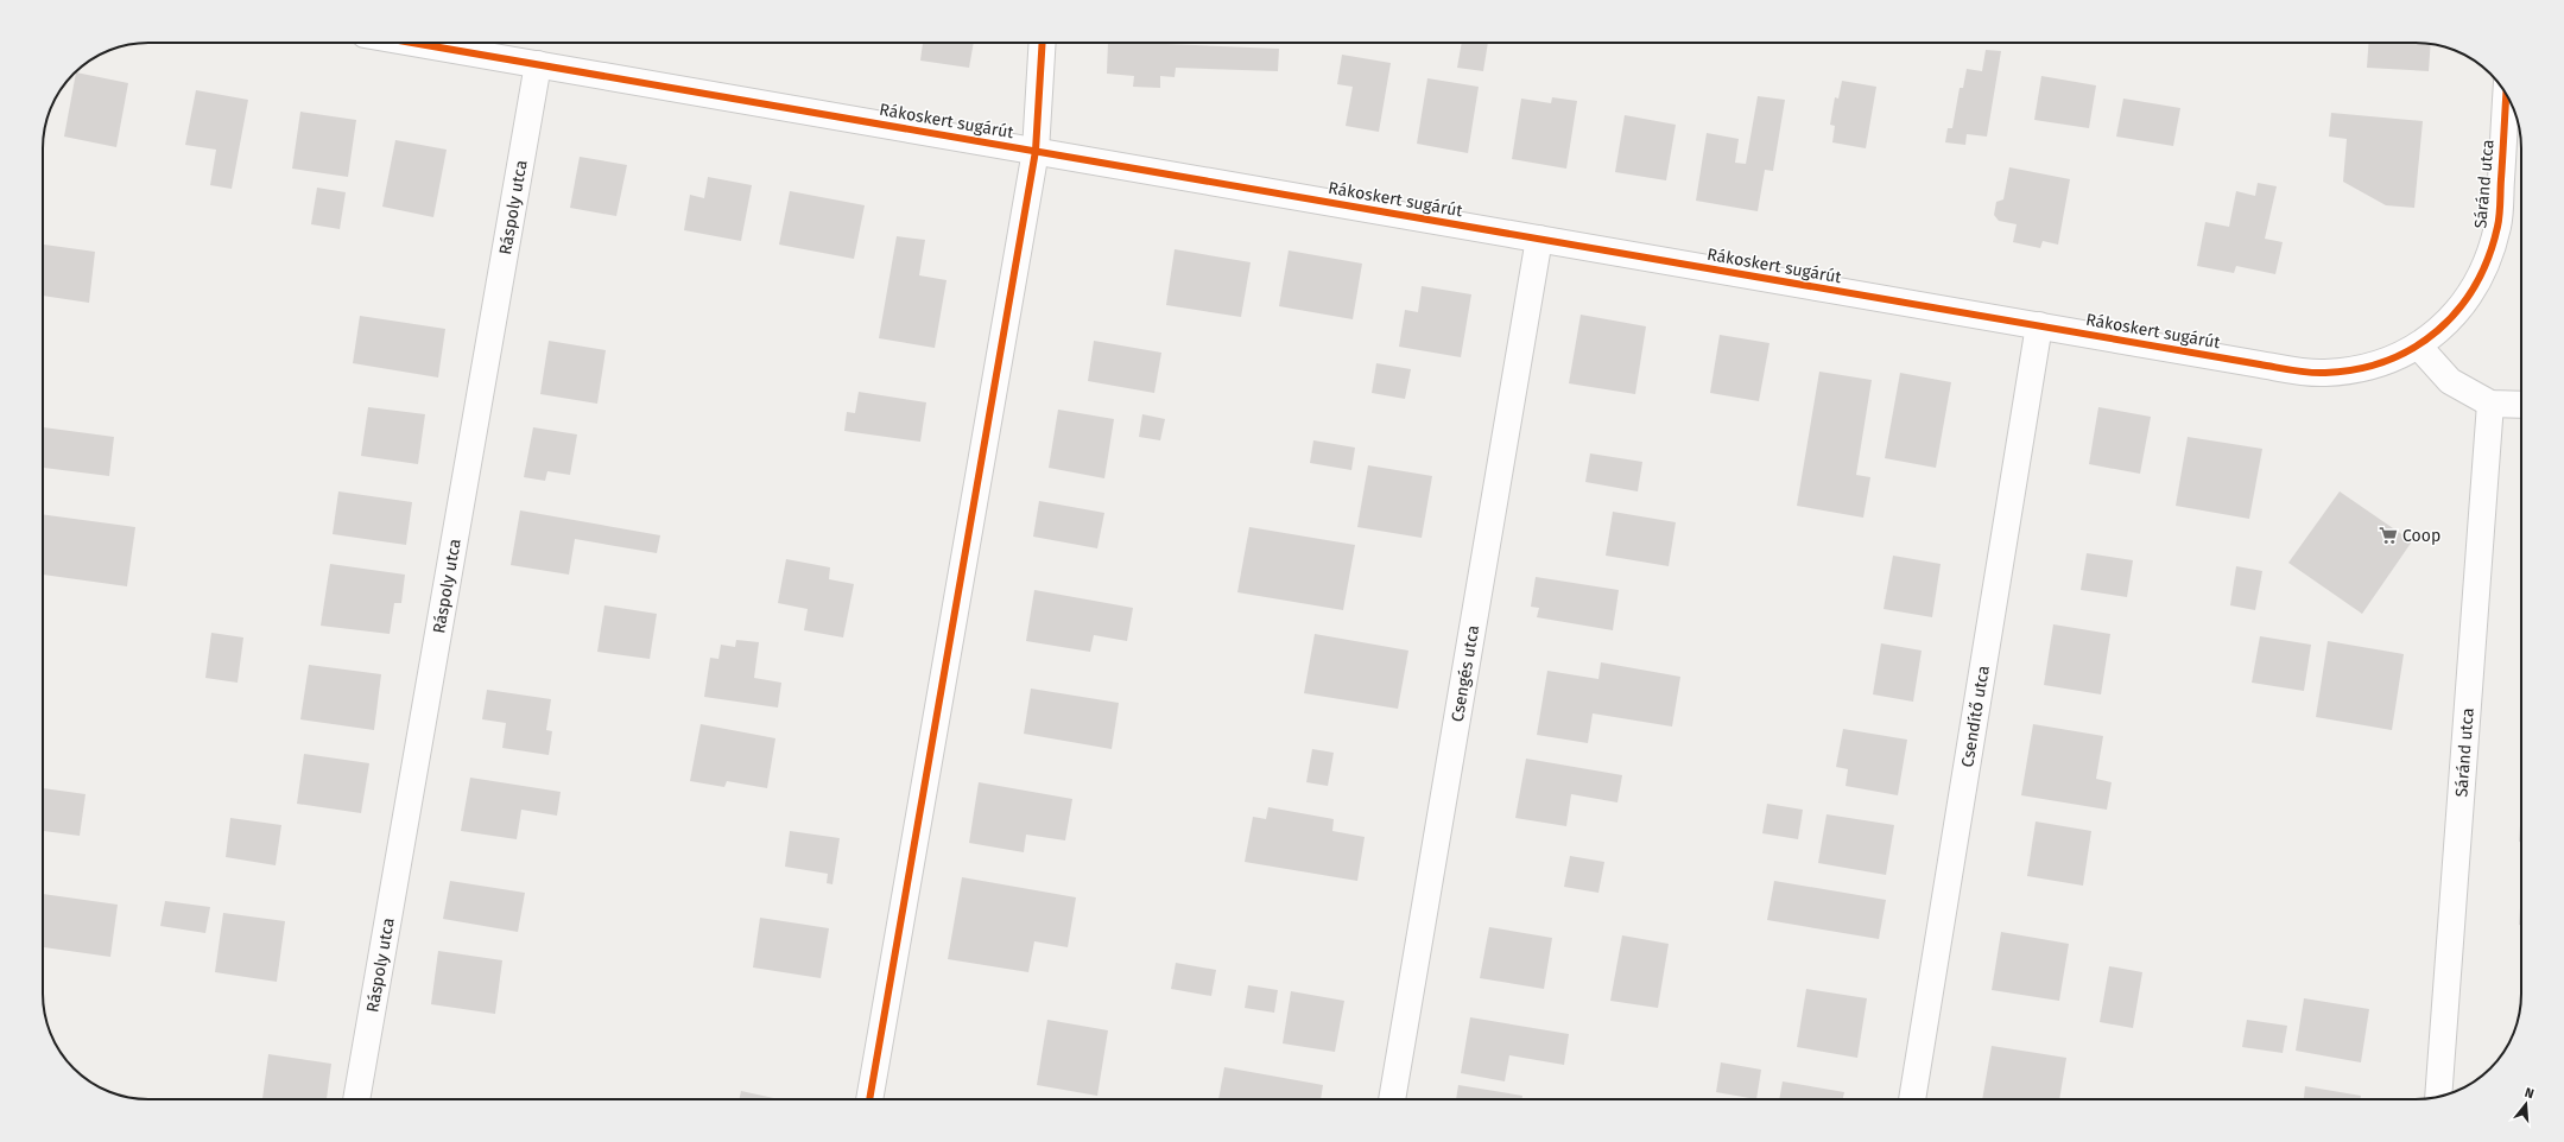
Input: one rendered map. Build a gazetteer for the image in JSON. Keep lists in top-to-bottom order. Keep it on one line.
{"streets":{"street":["Rákoskert sugárút","Sáránd utca","Ráspoly utca","Csengés utca","Csendítő utca"]},"crossings":[["Rákoskert sugárút","Sáránd utca"],["Rákoskert sugárút","Ráspoly utca"],["Rákoskert sugárút","Csengés utca"],["Rákoskert sugárút","Csendítő utca"]],"places":{"supermarket":["Coop"]},"north":"top"}
